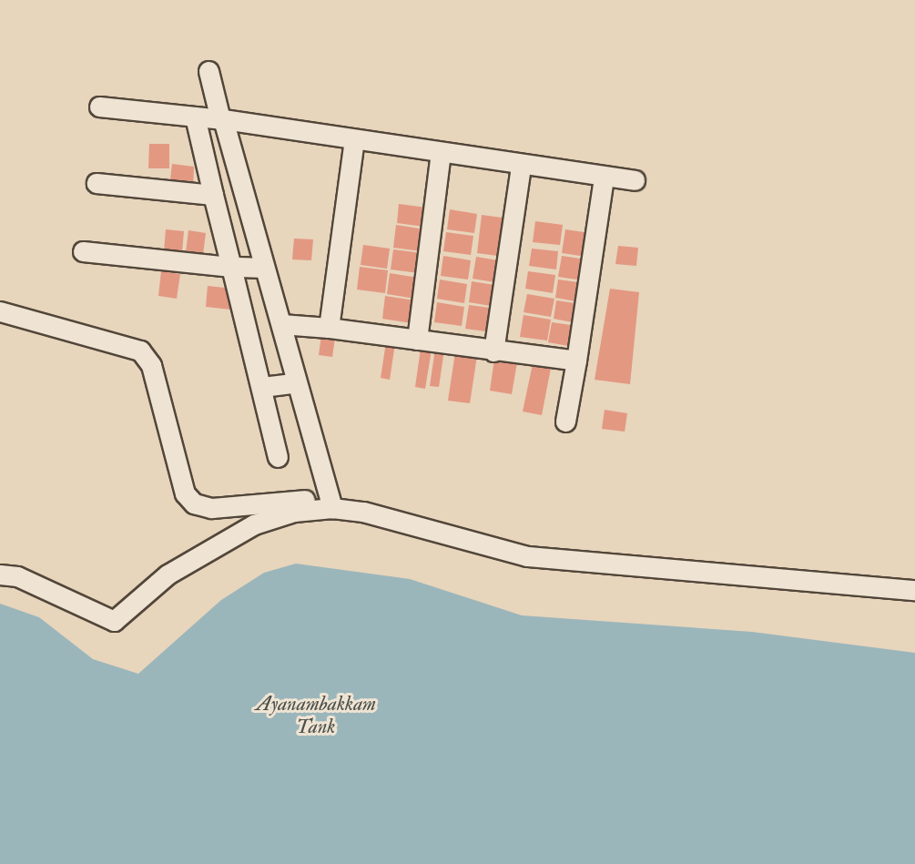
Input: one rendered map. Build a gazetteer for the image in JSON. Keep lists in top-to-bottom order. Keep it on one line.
{"water":["Ayanambakkam Tank"]}
